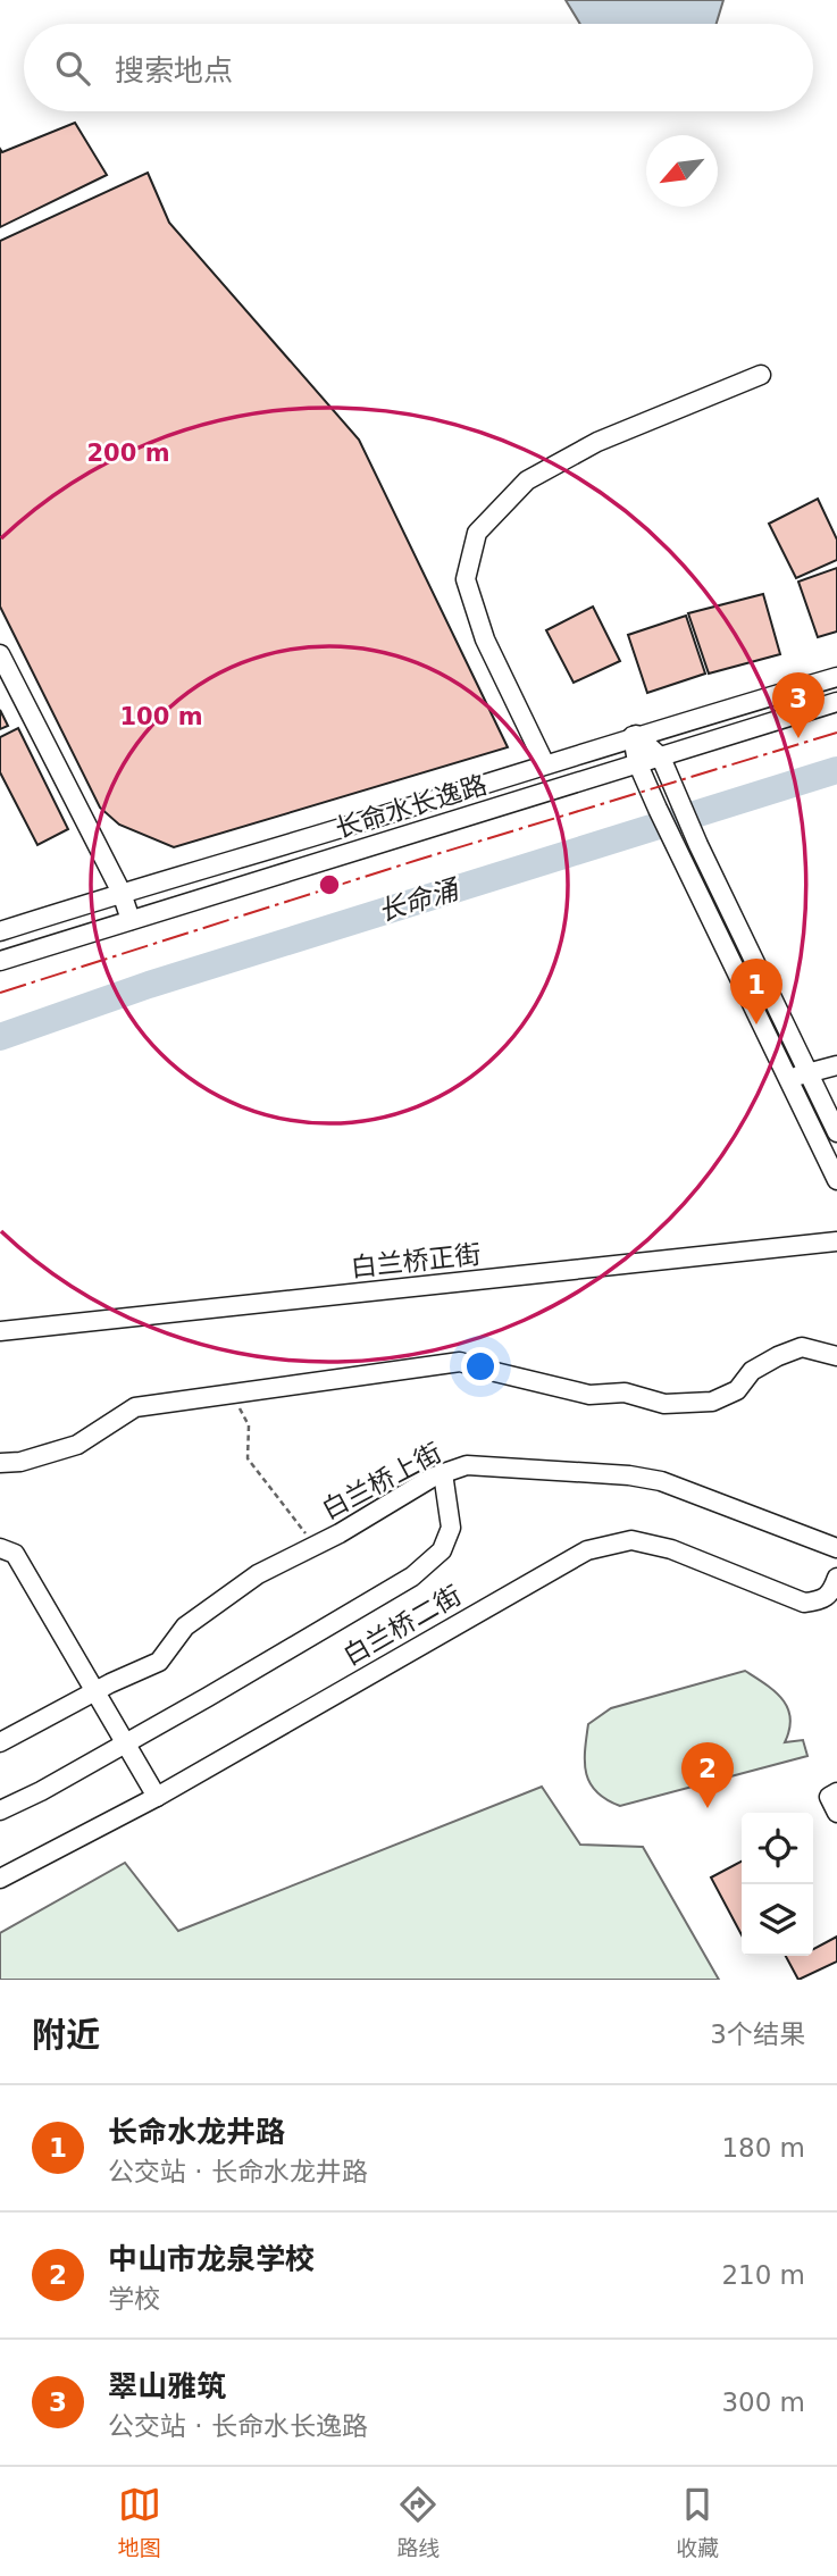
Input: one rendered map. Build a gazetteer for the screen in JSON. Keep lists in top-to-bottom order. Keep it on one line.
{"streets":{"street":["长命水长逸路","白兰桥正街","白兰桥上街","白兰桥二街"]},"water":["长命涌"],"north":"bottom left","page":{"search":"搜索地点","pins":["3","1","2"],"heading":["附近","3个结果"],"list":[{"mark":"1","name":"长命水龙井路","note":"公交站 · 长命水龙井路","value":"180 m"},{"mark":"2","name":"中山市龙泉学校","note":"学校","value":"210 m"},{"mark":"3","name":"翠山雅筑","note":"公交站 · 长命水长逸路","value":"300 m"}],"nav":["地图","路线","收藏"]},"rings":["200 m","100 m"]}
